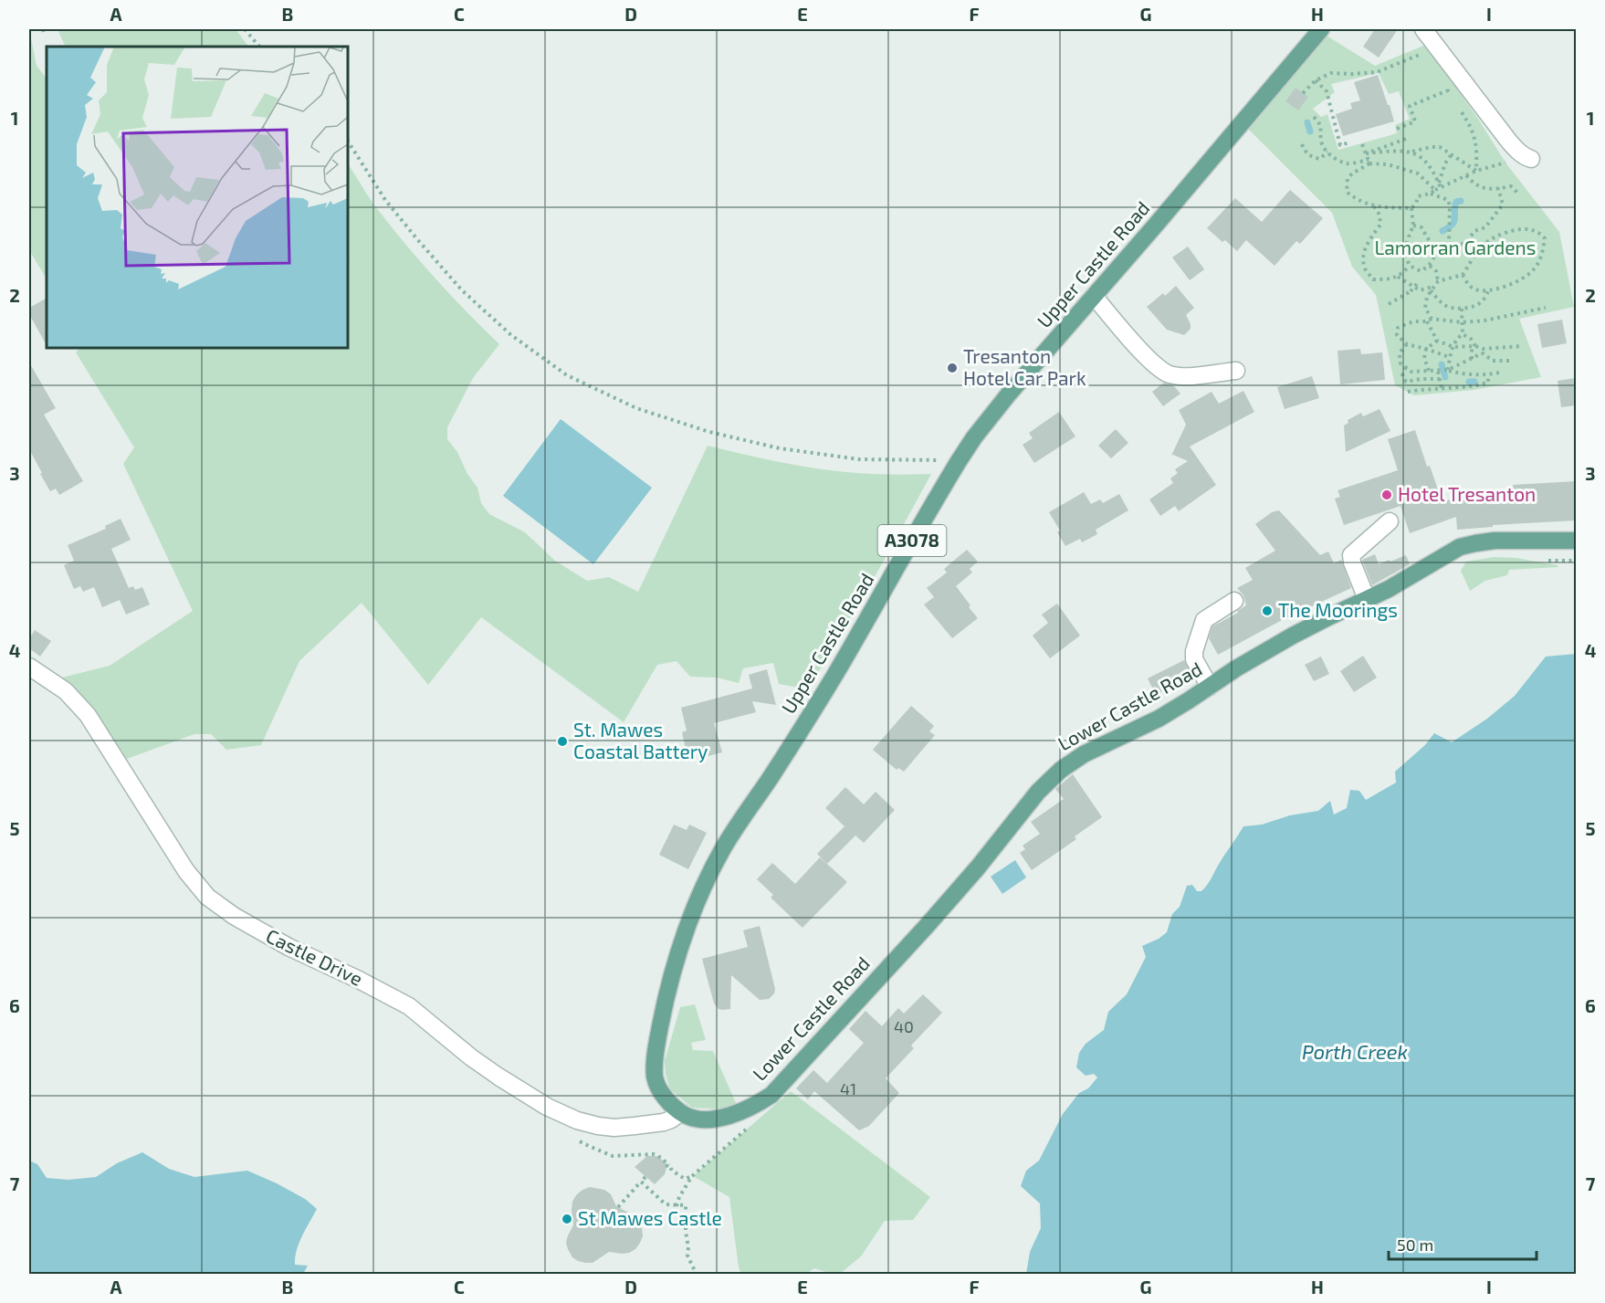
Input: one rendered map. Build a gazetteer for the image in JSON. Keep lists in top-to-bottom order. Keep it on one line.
{"streets":{"main road":["Upper Castle Road","A3078","Lower Castle Road"],"street":["Castle Drive"]},"crossings":[["Upper Castle Road","Lower Castle Road"],["Upper Castle Road","Castle Drive"],["Lower Castle Road","Castle Drive"]],"water":["Porth Creek"],"parks":["Lamorran Gardens"],"places":["Tresanton Hotel Car Park","Hotel Tresanton","The Moorings","St. Mawes Coastal Battery","St Mawes Castle"],"house_numbers":["40","41"],"scale_bar":"50 m","grid":{"columns":["A","B","C","D","E","F","G","H","I"],"rows":["1","2","3","4","5","6","7"]}}
